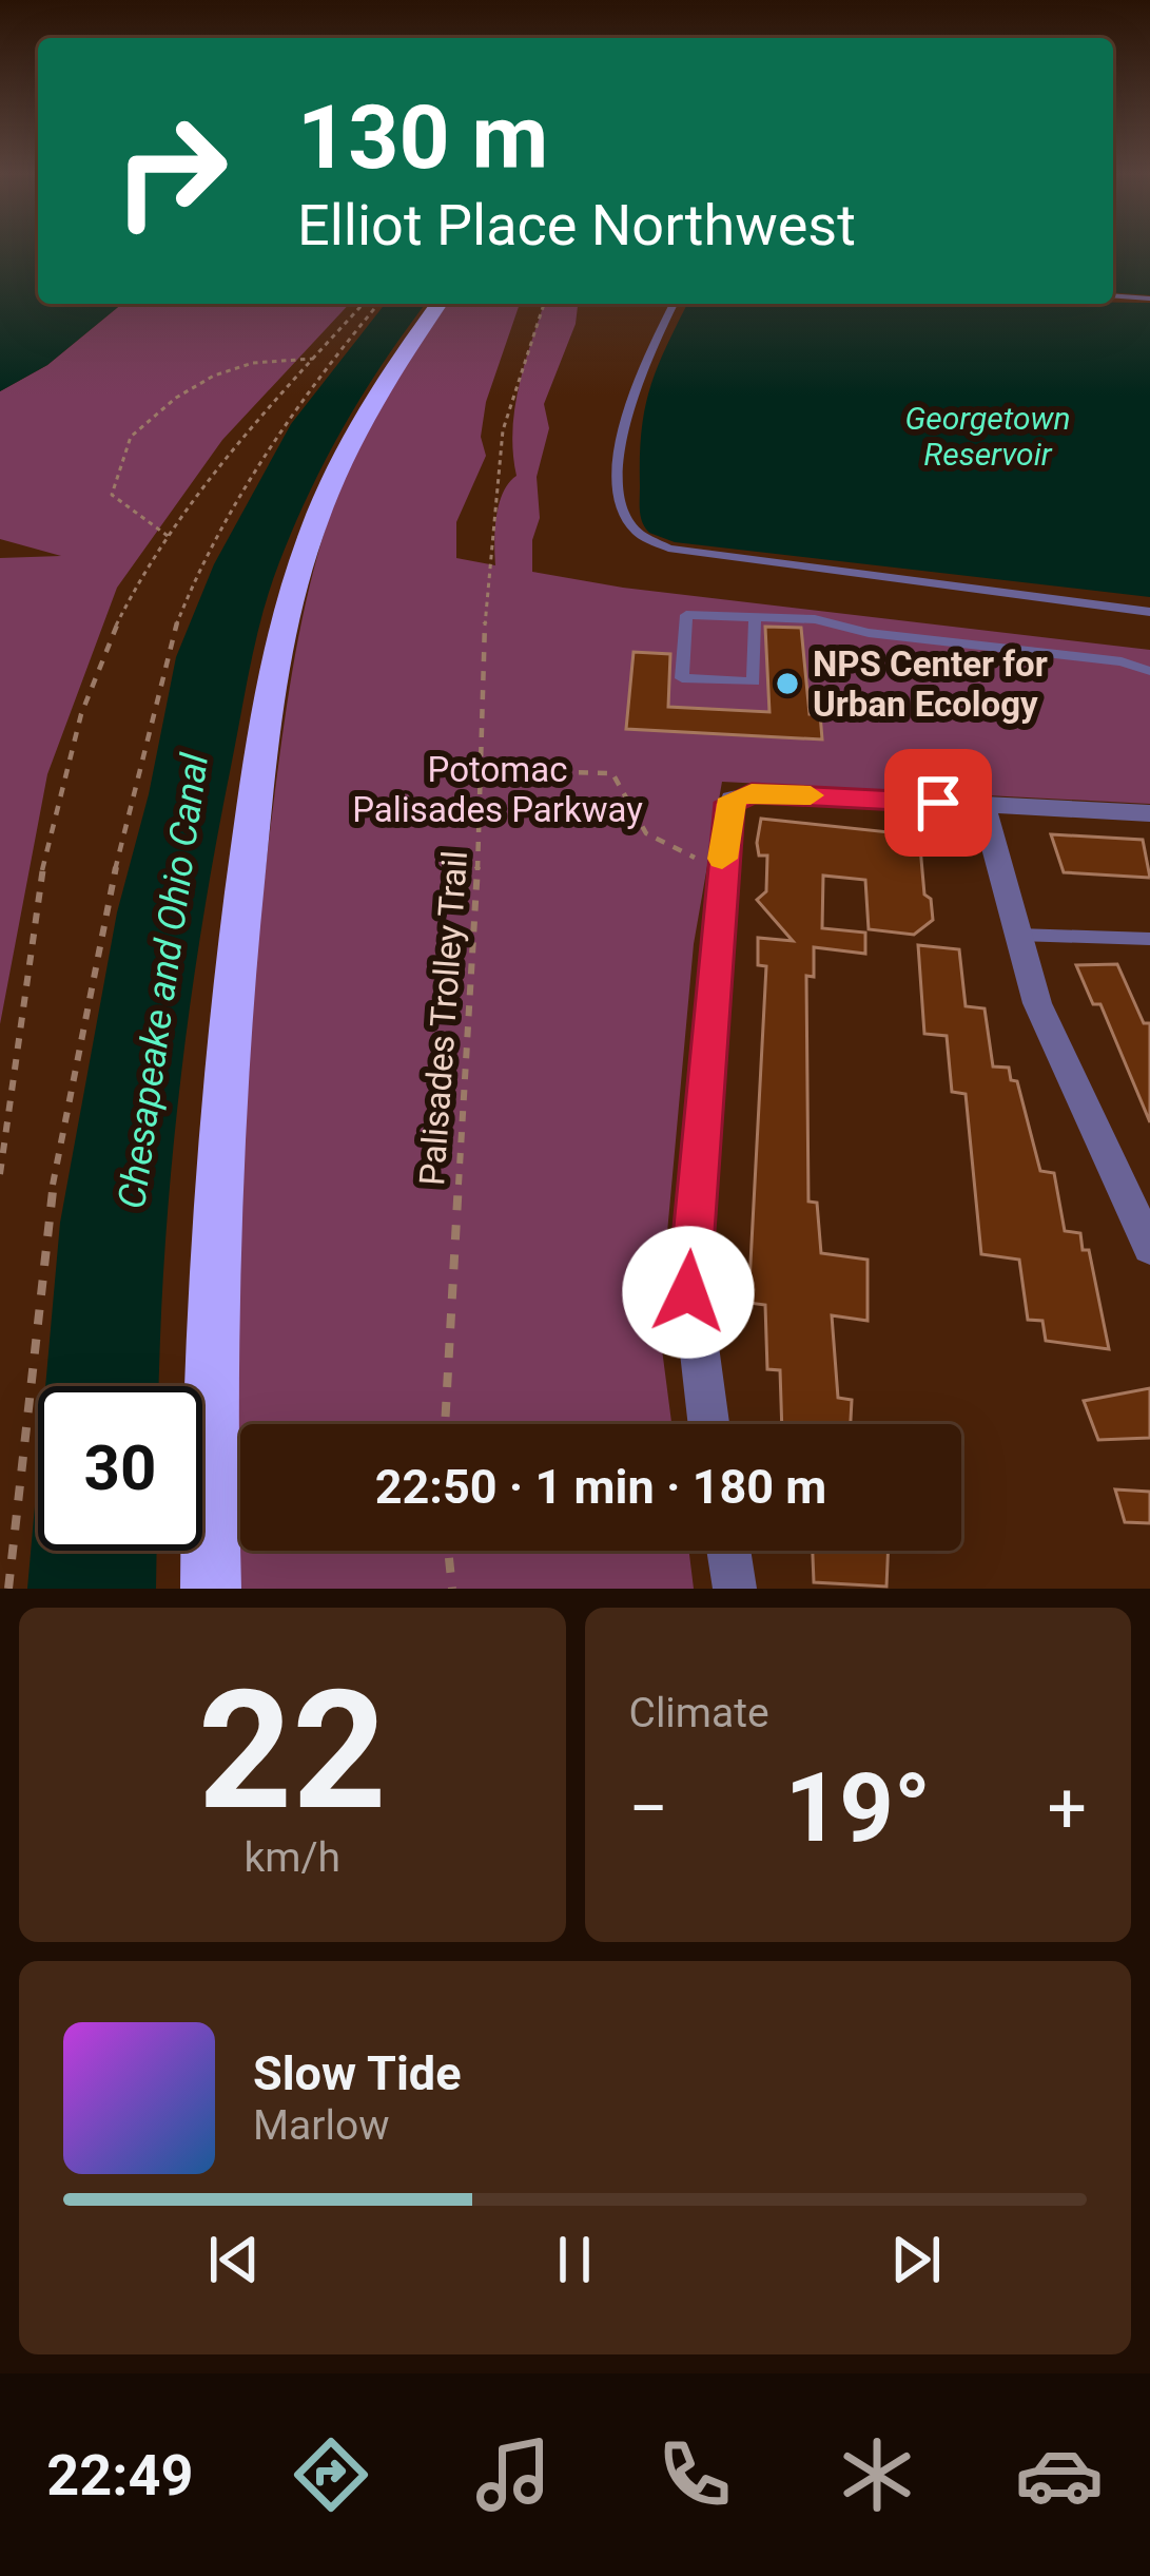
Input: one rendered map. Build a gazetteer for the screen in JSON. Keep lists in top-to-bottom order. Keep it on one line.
{"streets":{"path":["Palisades Trolley Trail"]},"water":["Georgetown Reservoir","Chesapeake and Ohio Canal"],"parks":["Potomac Palisades Parkway"],"places":["NPS Center for Urban Ecology"],"page":{"turn":["130 m","Elliot Place Northwest"],"limit":"30","trip":"22:50 · 1 min · 180 m","tile":[["22","km/h"],"Climate"],"heat":["−","19°","+"],"song":["Slow Tide","Marlow"],"tabs":"22:49"}}
